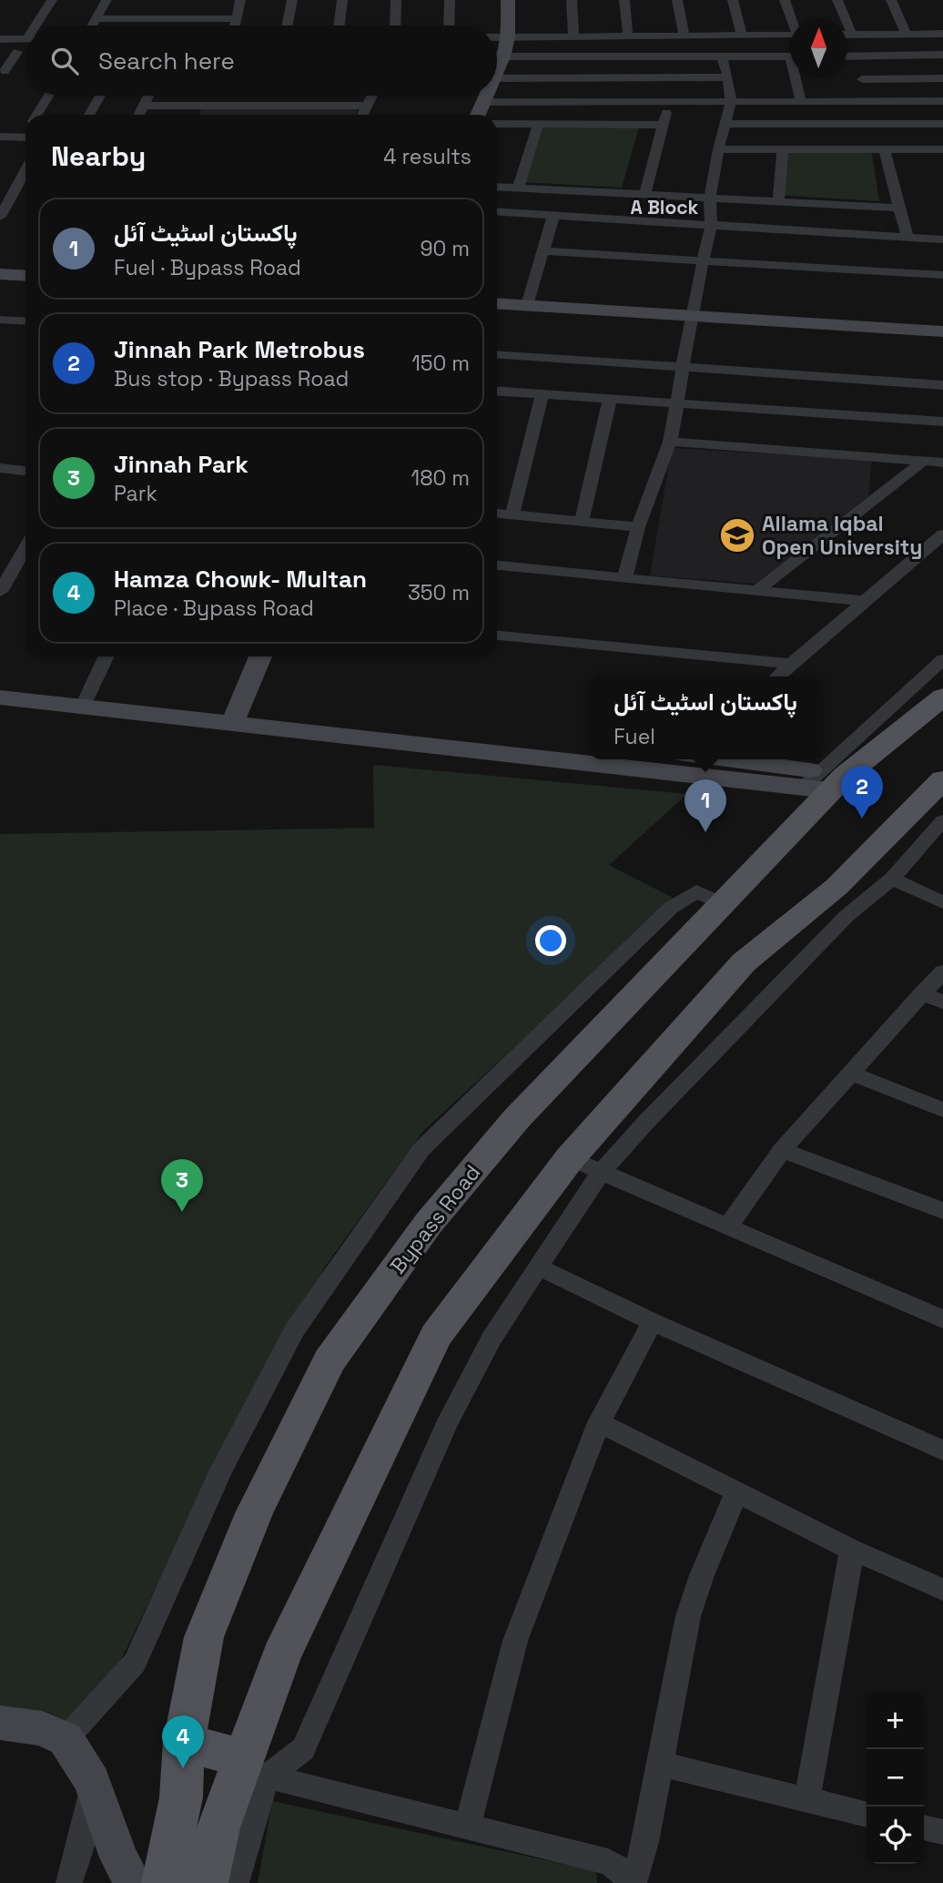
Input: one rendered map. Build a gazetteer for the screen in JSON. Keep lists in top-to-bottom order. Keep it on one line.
{"streets":{"main road":["Bypass Road"]},"districts":["A Block"],"places":{"school or university":["Allama Iqbal Open University"]},"north":"top","page":{"search":"Search here","heading":["Nearby","4 results"],"list":[{"mark":"1","name":"پاکستان اسٹیٹ آئل","note":"Fuel · Bypass Road","value":"90 m"},{"mark":"2","name":"Jinnah Park Metrobus","note":"Bus stop · Bypass Road","value":"150 m"},{"mark":"3","name":"Jinnah Park","note":"Park","value":"180 m"},{"mark":"4","name":"Hamza Chowk- Multan","note":"Place · Bypass Road","value":"350 m"}],"popup":["پاکستان اسٹیٹ آئل","Fuel"],"pins":["2","1","3","4"],"map_buttons":["+","−"]}}
